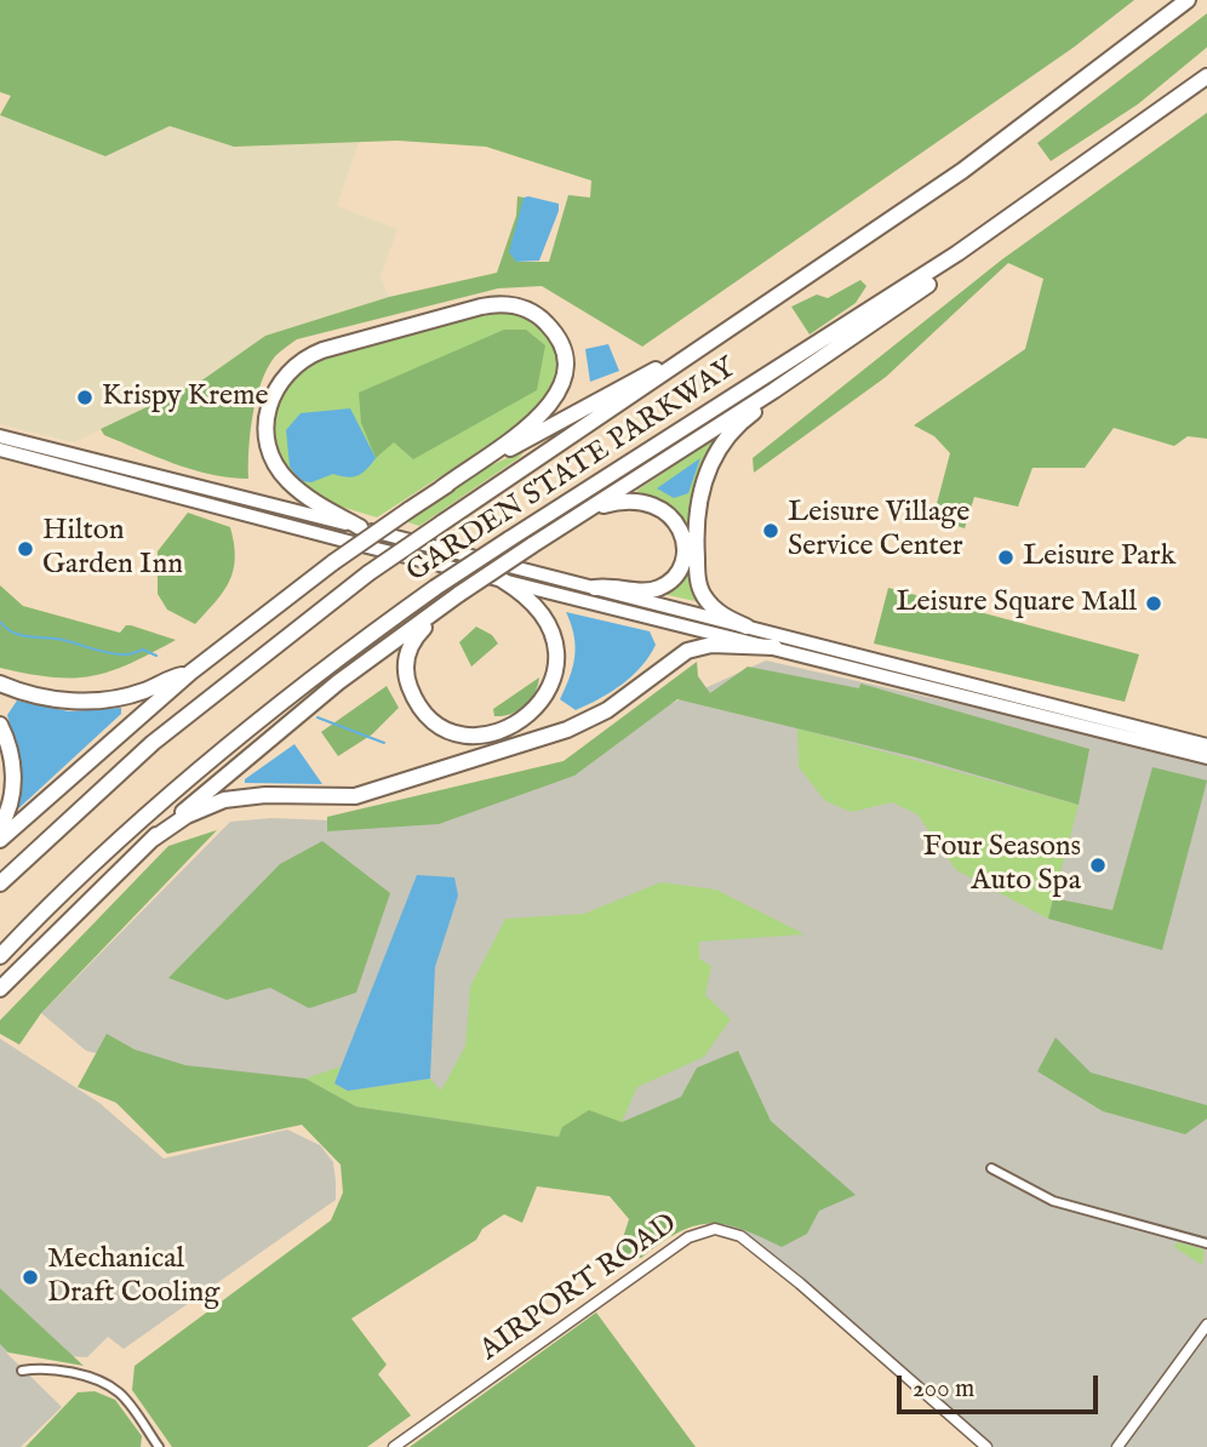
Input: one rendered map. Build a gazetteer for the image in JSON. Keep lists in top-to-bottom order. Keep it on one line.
{"streets":{"highway":["GARDEN STATE PARKWAY"],"street":["AIRPORT ROAD"]},"places":["Krispy Kreme","Leisure Village Service Center","Hilton Garden Inn","Leisure Park","Leisure Square Mall","Four Seasons Auto Spa","Mechanical Draft Cooling"],"scale_bar":"200 m"}
